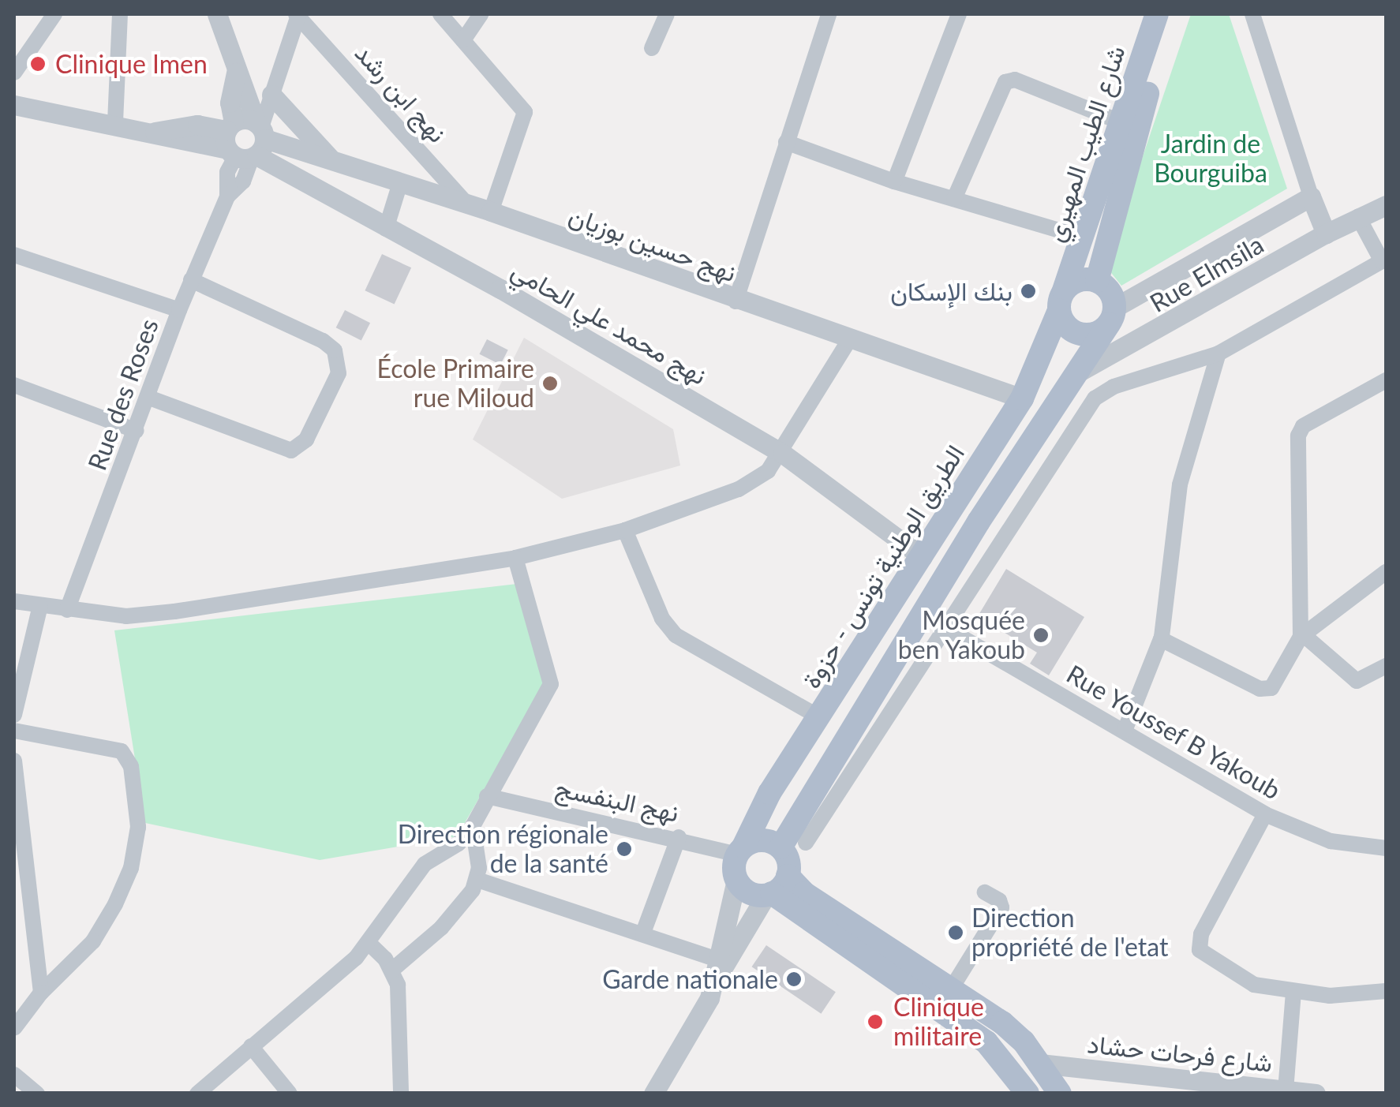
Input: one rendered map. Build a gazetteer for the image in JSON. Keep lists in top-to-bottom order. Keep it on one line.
{"streets":{"main road":["شارع الطيب المهيري","الطريق الوطنية تونس - حزوة"],"street":["نهج ابن رشد","نهج حسين بوزيان","Rue Elmsila","نهج محمد علي الحامي","Rue des Roses","Rue Youssef B Yakoub","نهج البنفسج","شارع فرحات حشاد"]},"crossings":[["نهج ابن رشد","نهج حسين بوزيان"],["نهج ابن رشد","Rue des Roses"],["شارع الطيب المهيري","الطريق الوطنية تونس - حزوة"],["نهج حسين بوزيان","نهج محمد علي الحامي"],["نهج حسين بوزيان","Rue des Roses"],["نهج حسين بوزيان","الطريق الوطنية تونس - حزوة"],["نهج محمد علي الحامي","Rue des Roses"],["نهج محمد علي الحامي","الطريق الوطنية تونس - حزوة"],["الطريق الوطنية تونس - حزوة","نهج البنفسج"]],"parks":["Jardin de Bourguiba"],"places":["Clinique Imen","بنك الإسكان","École Primaire rue Miloud","Mosquée ben Yakoub","Direction régionale de la santé","Direction propriété de l'etat","Garde nationale","Clinique militaire"]}
